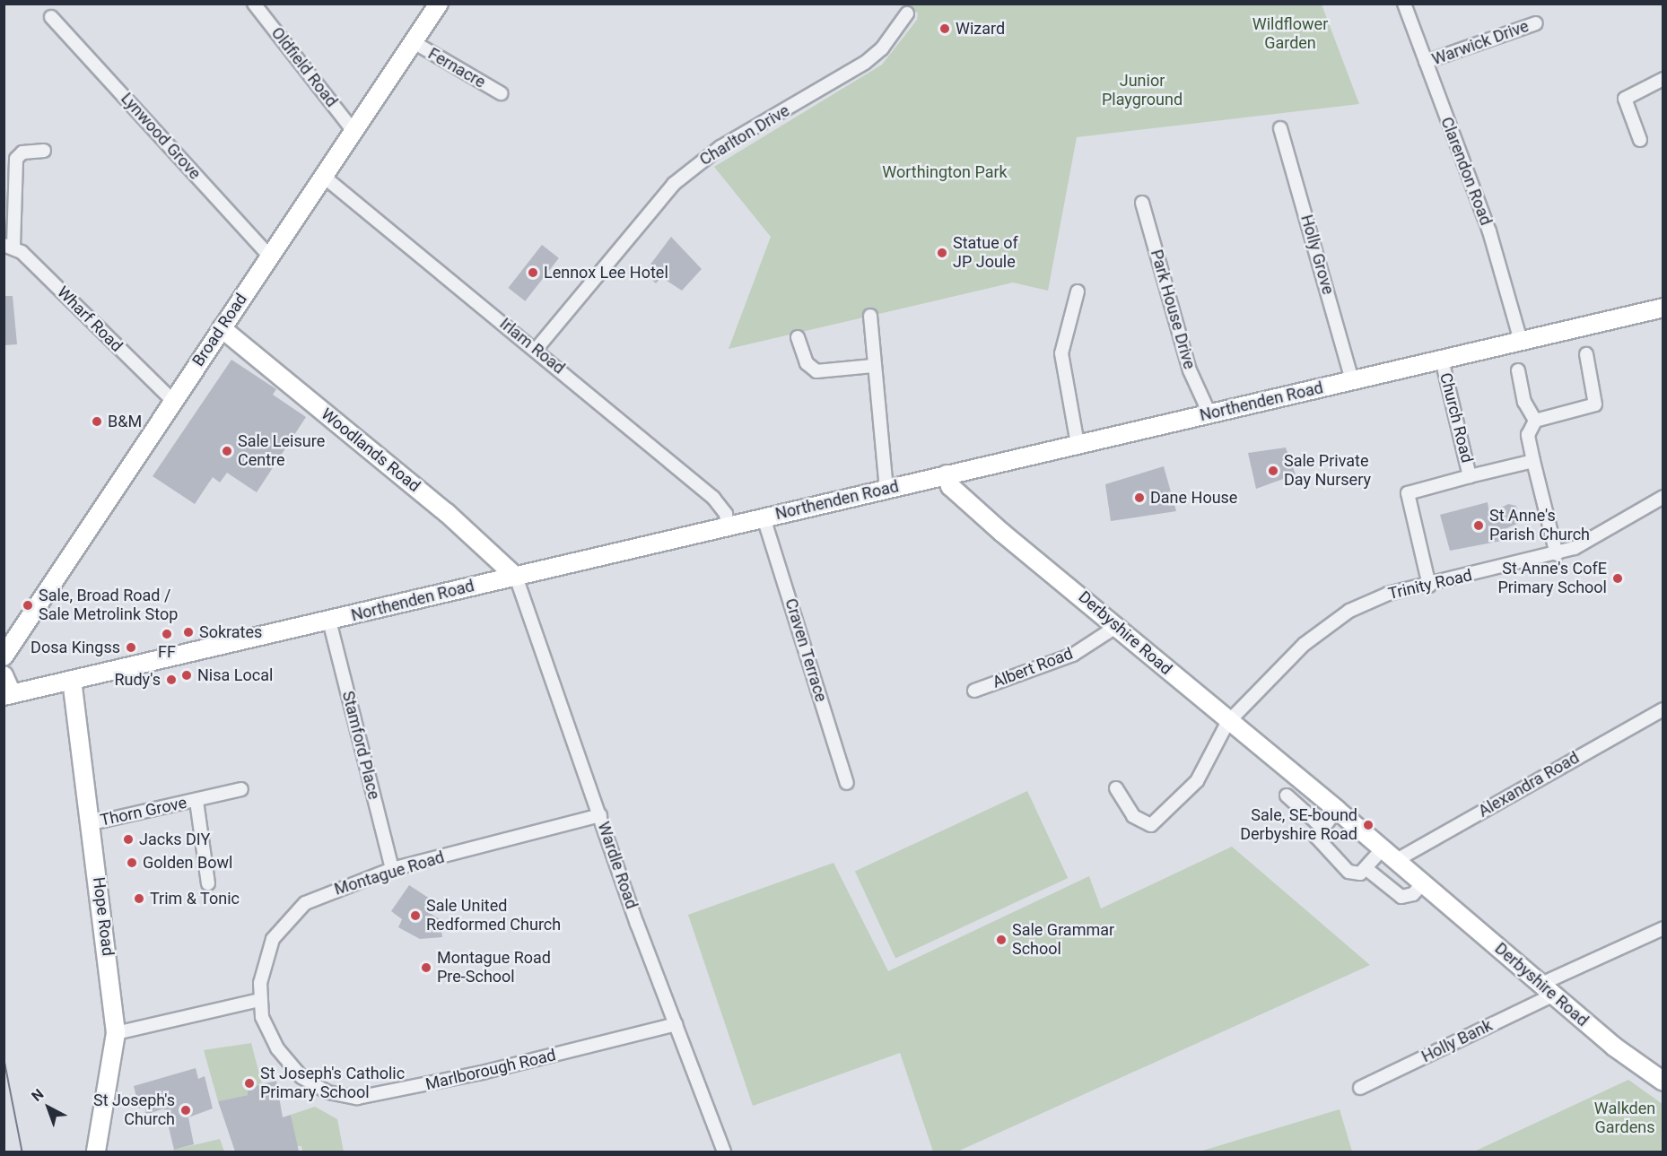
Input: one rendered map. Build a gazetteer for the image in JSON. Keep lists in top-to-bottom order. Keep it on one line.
{"streets":{"street":["Warwick Drive","Oldfield Road","Fernacre","Charlton Drive","Lynwood Grove","Clarendon Road","Holly Grove","Park House Drive","Wharf Road","Broad Road","Irlam Road","Northenden Road","Church Road","Woodlands Road","Trinity Road","Derbyshire Road","Craven Terrace","Albert Road","Stamford Place","Alexandra Road","Thorn Grove","Wardle Road","Montague Road","Hope Road","Holly Bank","Marlborough Road"]},"crossings":[["Warwick Drive","Clarendon Road"],["Oldfield Road","Broad Road"],["Fernacre","Broad Road"],["Charlton Drive","Irlam Road"],["Lynwood Grove","Broad Road"],["Clarendon Road","Northenden Road"],["Holly Grove","Northenden Road"],["Park House Drive","Northenden Road"],["Wharf Road","Broad Road"],["Broad Road","Irlam Road"],["Broad Road","Woodlands Road"],["Irlam Road","Northenden Road"],["Northenden Road","Church Road"],["Northenden Road","Woodlands Road"],["Northenden Road","Derbyshire Road"],["Northenden Road","Craven Terrace"],["Northenden Road","Stamford Place"],["Northenden Road","Wardle Road"],["Northenden Road","Hope Road"],["Woodlands Road","Wardle Road"],["Trinity Road","Derbyshire Road"],["Derbyshire Road","Albert Road"],["Derbyshire Road","Alexandra Road"],["Derbyshire Road","Holly Bank"],["Stamford Place","Montague Road"],["Thorn Grove","Hope Road"],["Wardle Road","Montague Road"],["Wardle Road","Marlborough Road"],["Montague Road","Marlborough Road"]],"parks":["Wildflower Garden","Junior Playground","Worthington Park","Walkden Gardens"],"places":["Wizard","Statue of JP Joule","Lennox Lee Hotel","B&M","Sale Leisure Centre","Sale Private Day Nursery","Dane House","St Anne's Parish Church","St Anne's CofE Primary School","Sale, Broad Road / Sale Metrolink Stop","Sokrates","FF","Dosa Kingss","Nisa Local","Rudy's","Sale, SE-bound Derbyshire Road","Jacks DIY","Golden Bowl","Trim & Tonic","Sale United Redformed Church","Sale Grammar School","Montague Road Pre-School","St Joseph's Catholic Primary School","St Joseph's Church"],"north":"top left"}
